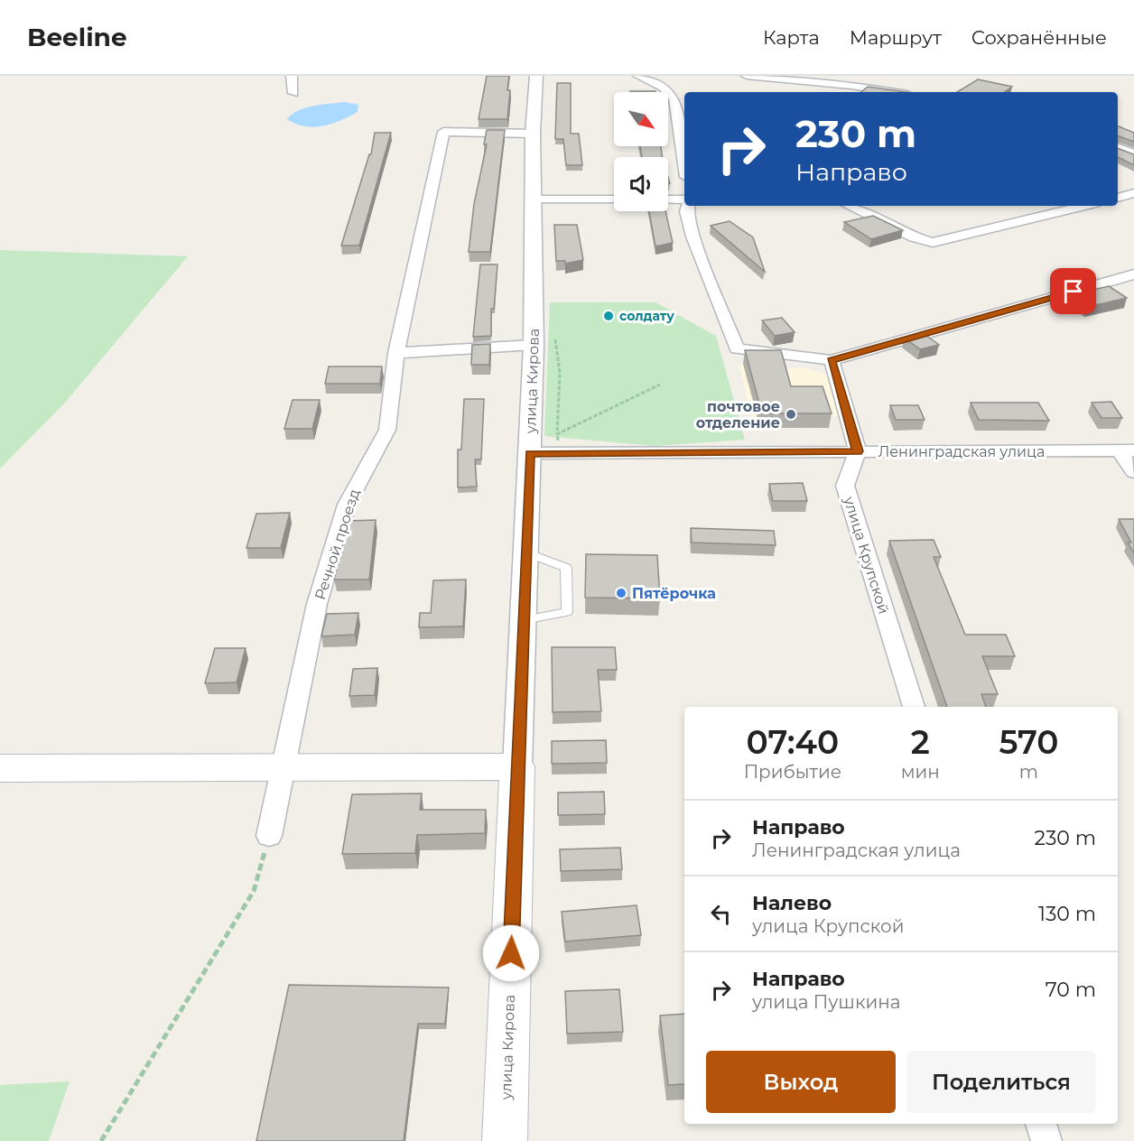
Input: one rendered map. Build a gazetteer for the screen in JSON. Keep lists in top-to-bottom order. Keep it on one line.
{"streets":{"main road":["улица Кирова"],"street":["Ленинградская улица","Речной проезд","улица Крупской"]},"crossings":[["улица Кирова","Ленинградская улица"],["улица Кирова","Речной проезд"],["Ленинградская улица","улица Крупской"]],"places":["солдату","почтовое отделение","Пятёрочка"],"north":"bottom right","page":{"header":"Beeline","nav":["Карта","Маршрут","Сохранённые"],"turn":["230 m","Направо"],"eta":["07:40","Прибытие","2","мин","570","m"],"list":[{"name":"Направо","note":"Ленинградская улица","value":"230 m"},{"name":"Налево","note":"улица Крупской","value":"130 m"},{"name":"Направо","note":"улица Пушкина","value":"70 m"}],"buttons":["Выход","Поделиться"]}}
